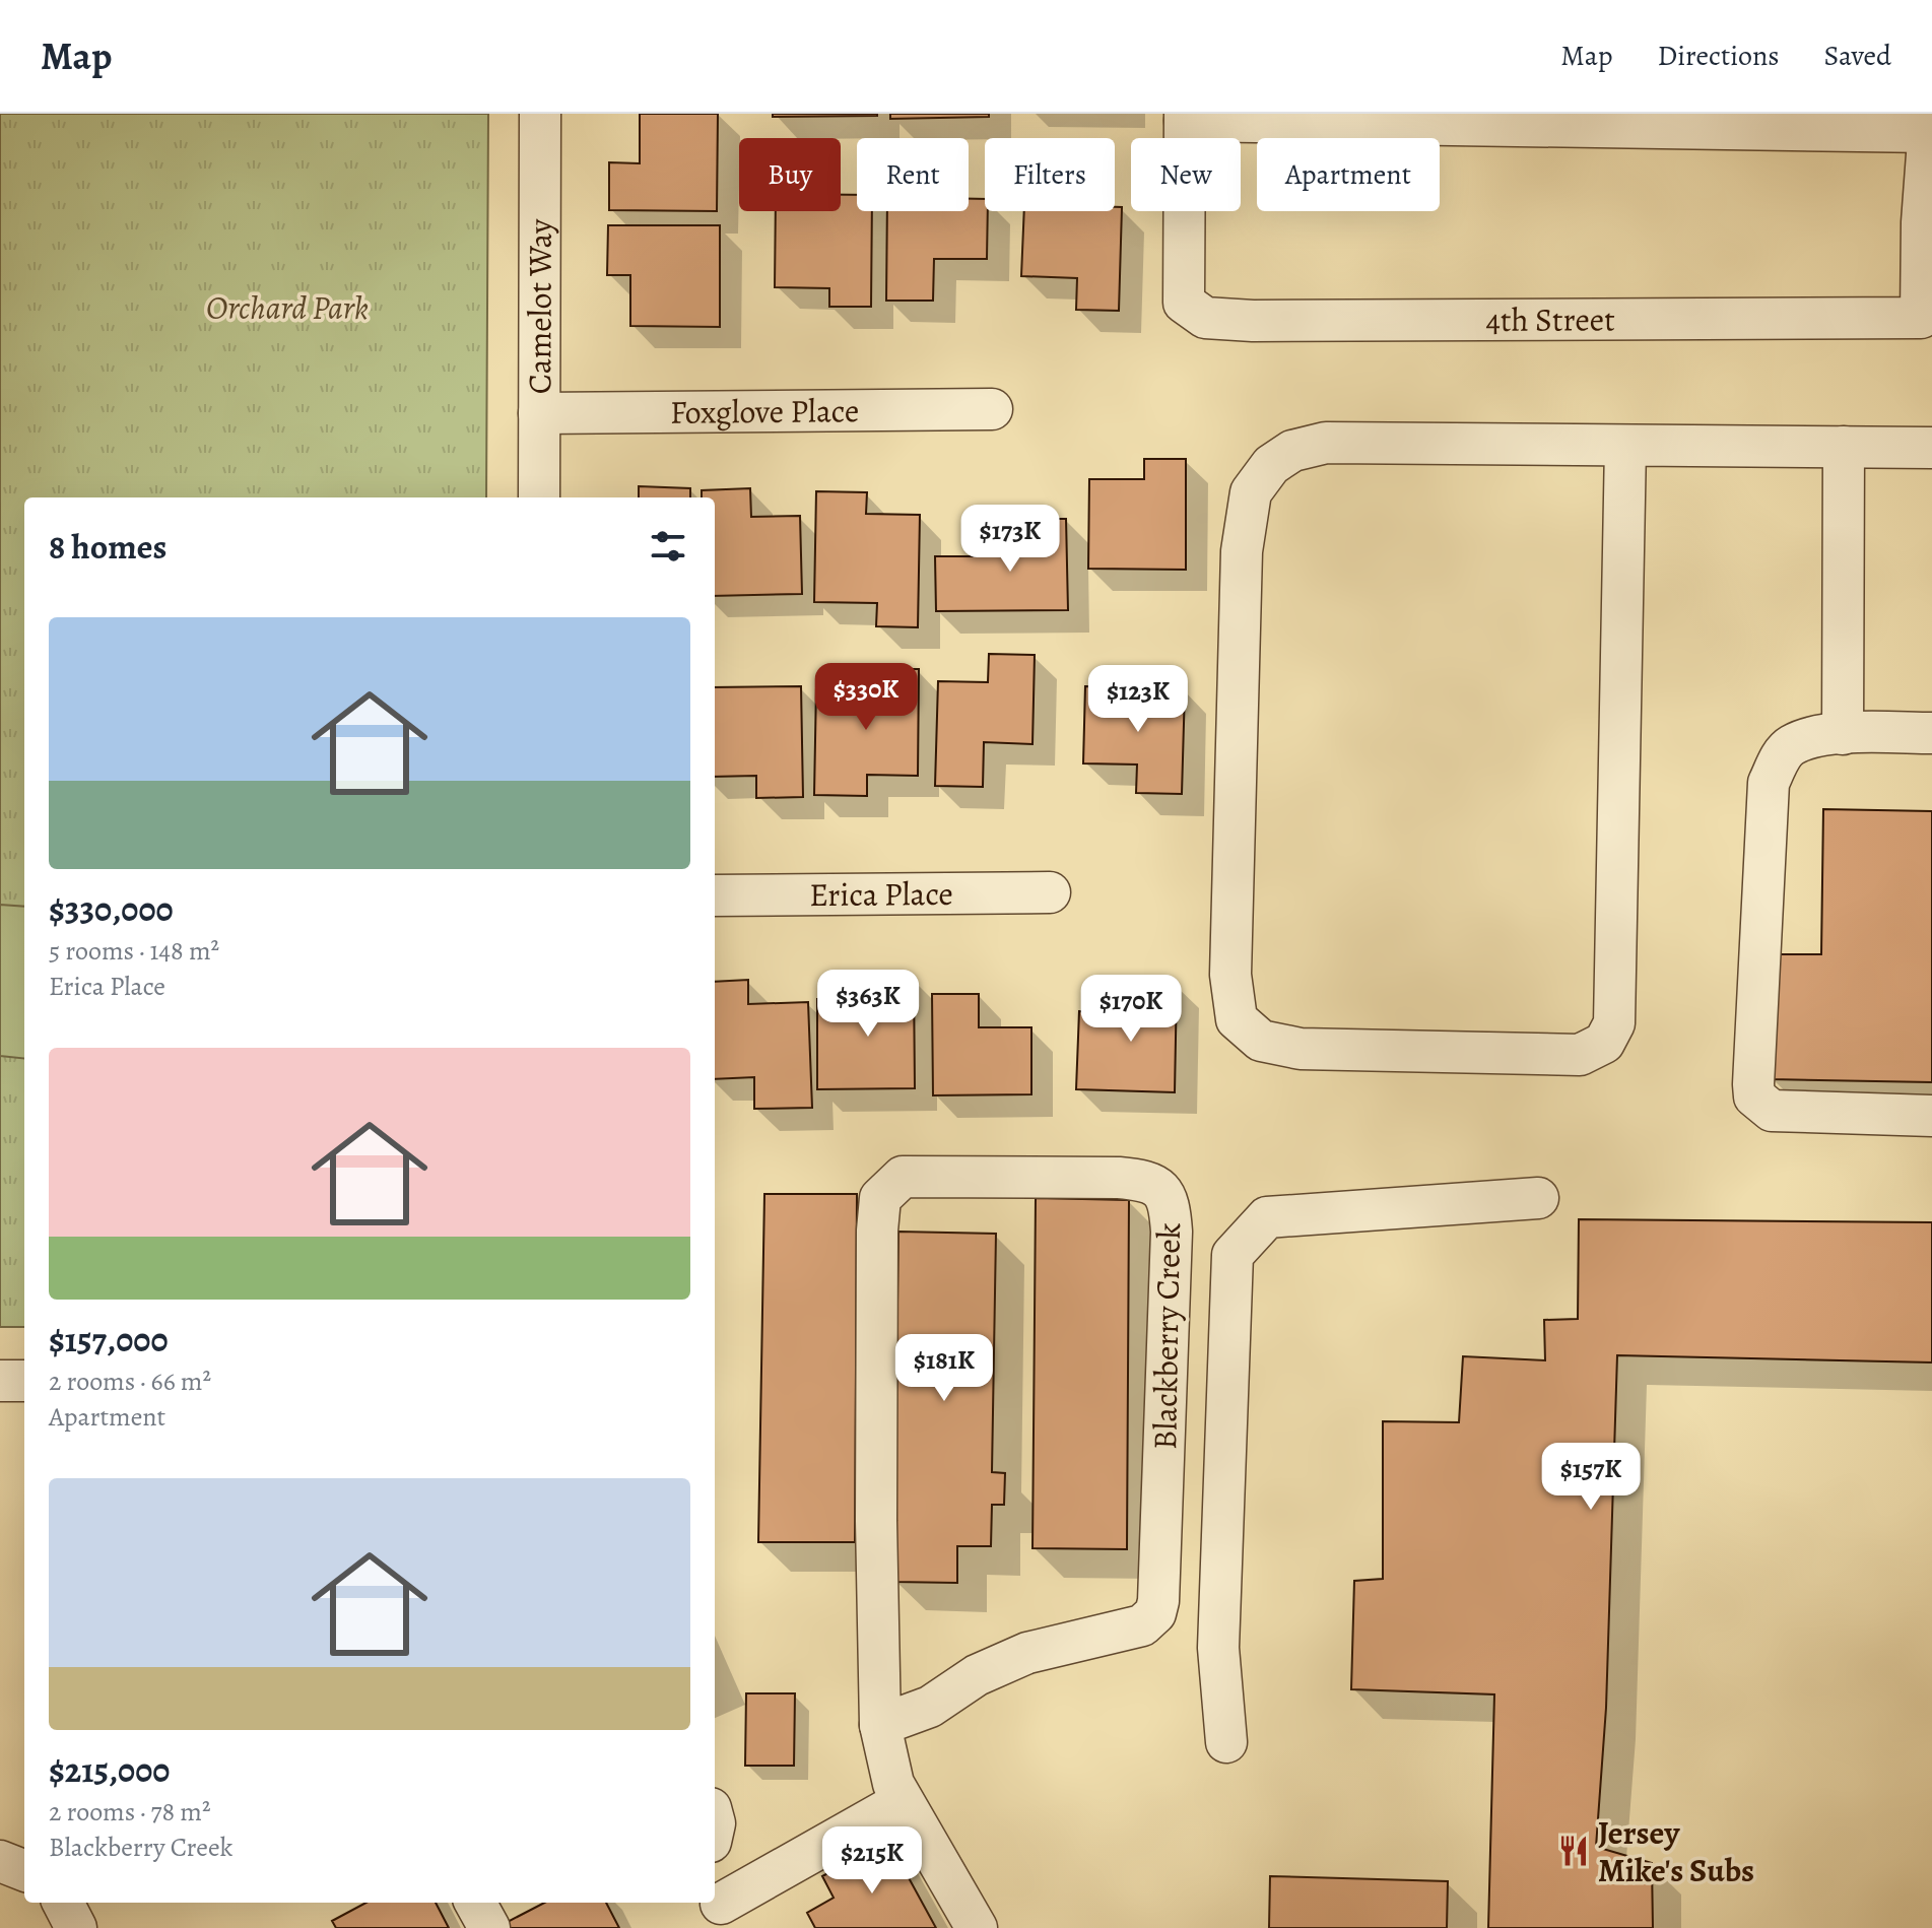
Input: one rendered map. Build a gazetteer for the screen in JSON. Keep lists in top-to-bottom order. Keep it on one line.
{"streets":{"street":["Camelot Way","4th Street","Foxglove Place","Erica Place","Blackberry Creek"]},"crossings":[["Camelot Way","Foxglove Place"]],"parks":["Orchard Park"],"places":{"restaurant":["Jersey Mike's Subs"]},"page":{"header":"Map","nav":["Map","Directions","Saved"],"chip":["Buy","Rent","Filters","New","Apartment"],"heading":"8 homes","price":["$173K","$330K","$123K","$363K","$170K","$181K","$157K","$215K"],"list":[{"name":"$330,000","note":"5 rooms · 148 m² · Erica Place"},{"name":"$157,000","note":"2 rooms · 66 m² · Apartment"},{"name":"$215,000","note":"2 rooms · 78 m² · Blackberry Creek"}]}}
